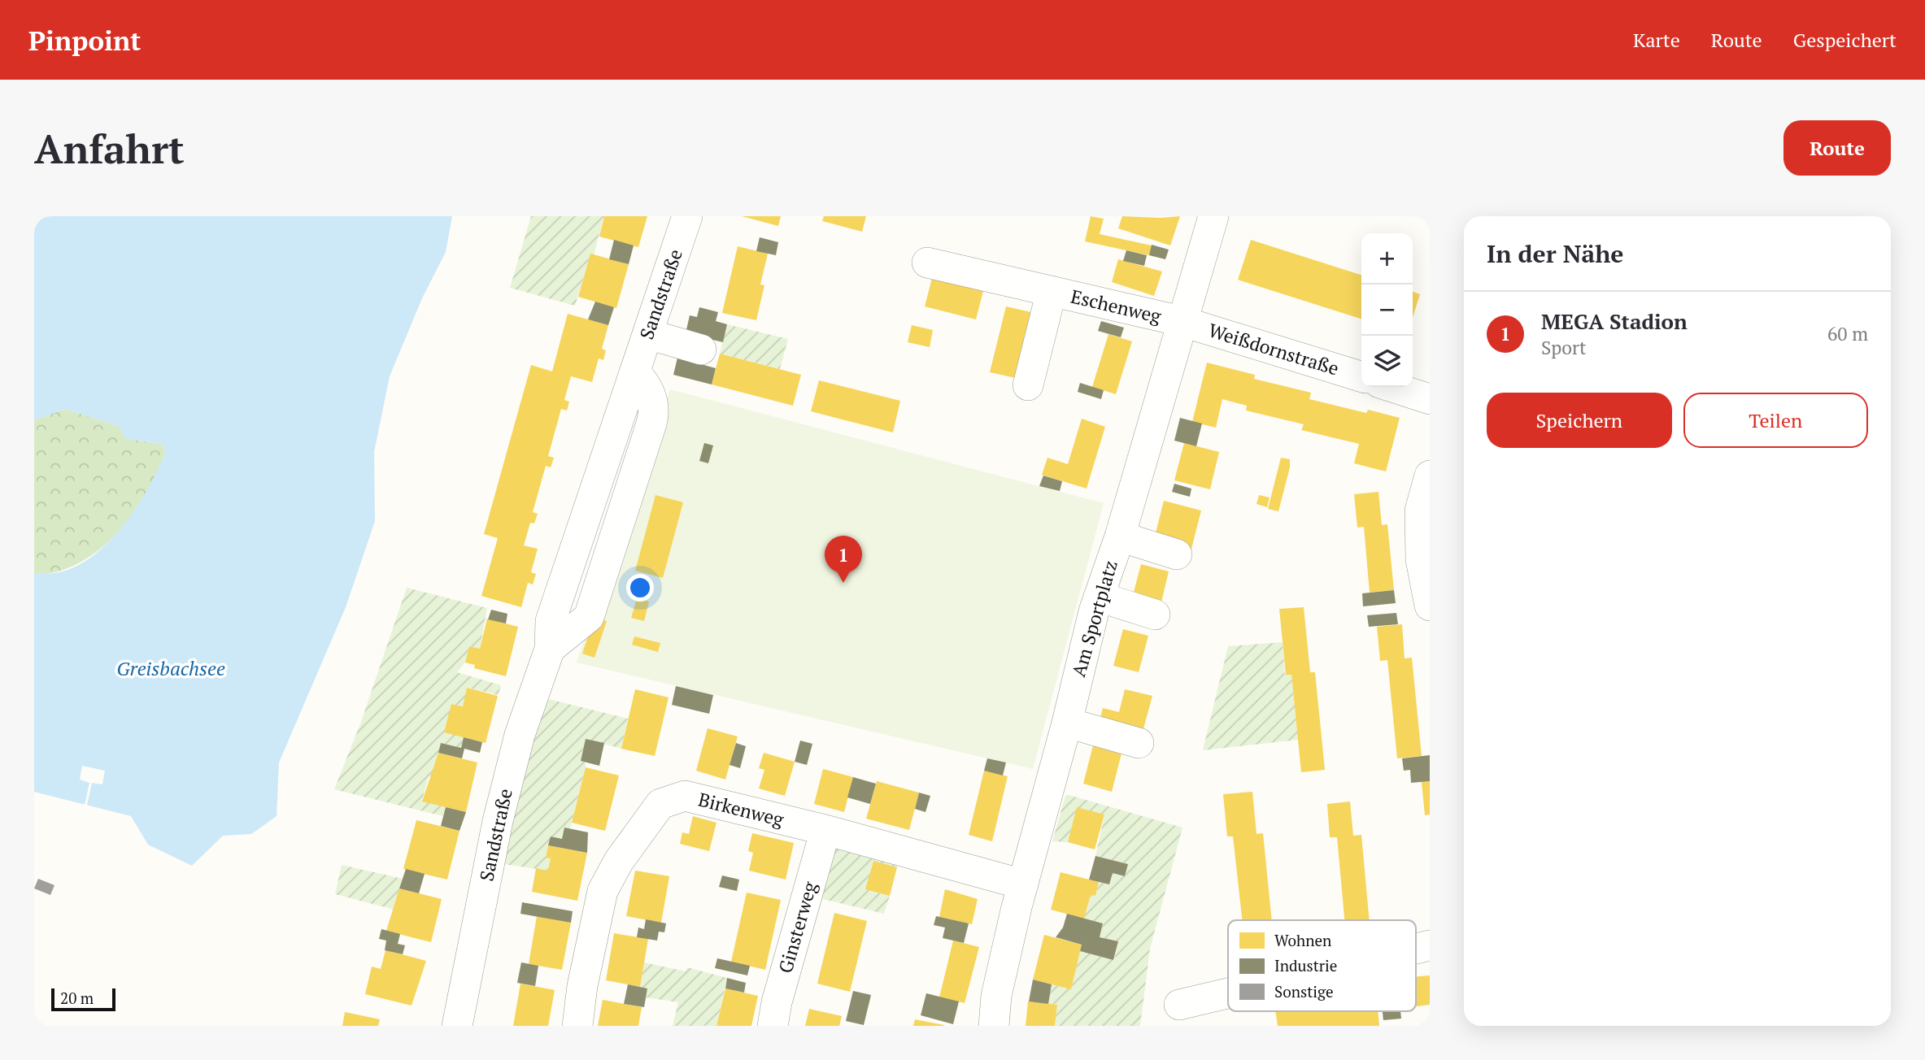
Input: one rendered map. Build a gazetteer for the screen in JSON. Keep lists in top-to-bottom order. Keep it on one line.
{"streets":{"street":["Sandstraße","Eschenweg","Weißdornstraße","Am Sportplatz","Birkenweg","Ginsterweg"]},"crossings":[["Eschenweg","Weißdornstraße"],["Eschenweg","Am Sportplatz"],["Weißdornstraße","Am Sportplatz"],["Am Sportplatz","Birkenweg"],["Birkenweg","Ginsterweg"]],"water":["Greisbachsee"],"legend":["Wohnen","Industrie","Sonstige"],"scale_bar":"20 m","page":{"header":"Pinpoint","nav":["Karte","Route","Gespeichert"],"buttons":["Route",["Speichern","Teilen"]],"title":"Anfahrt","heading":"In der Nähe","map_buttons":["+","−"],"list":[{"mark":"1","name":"MEGA Stadion","note":"Sport","value":"60 m"}],"pins":"1","scale":"20 m"}}
